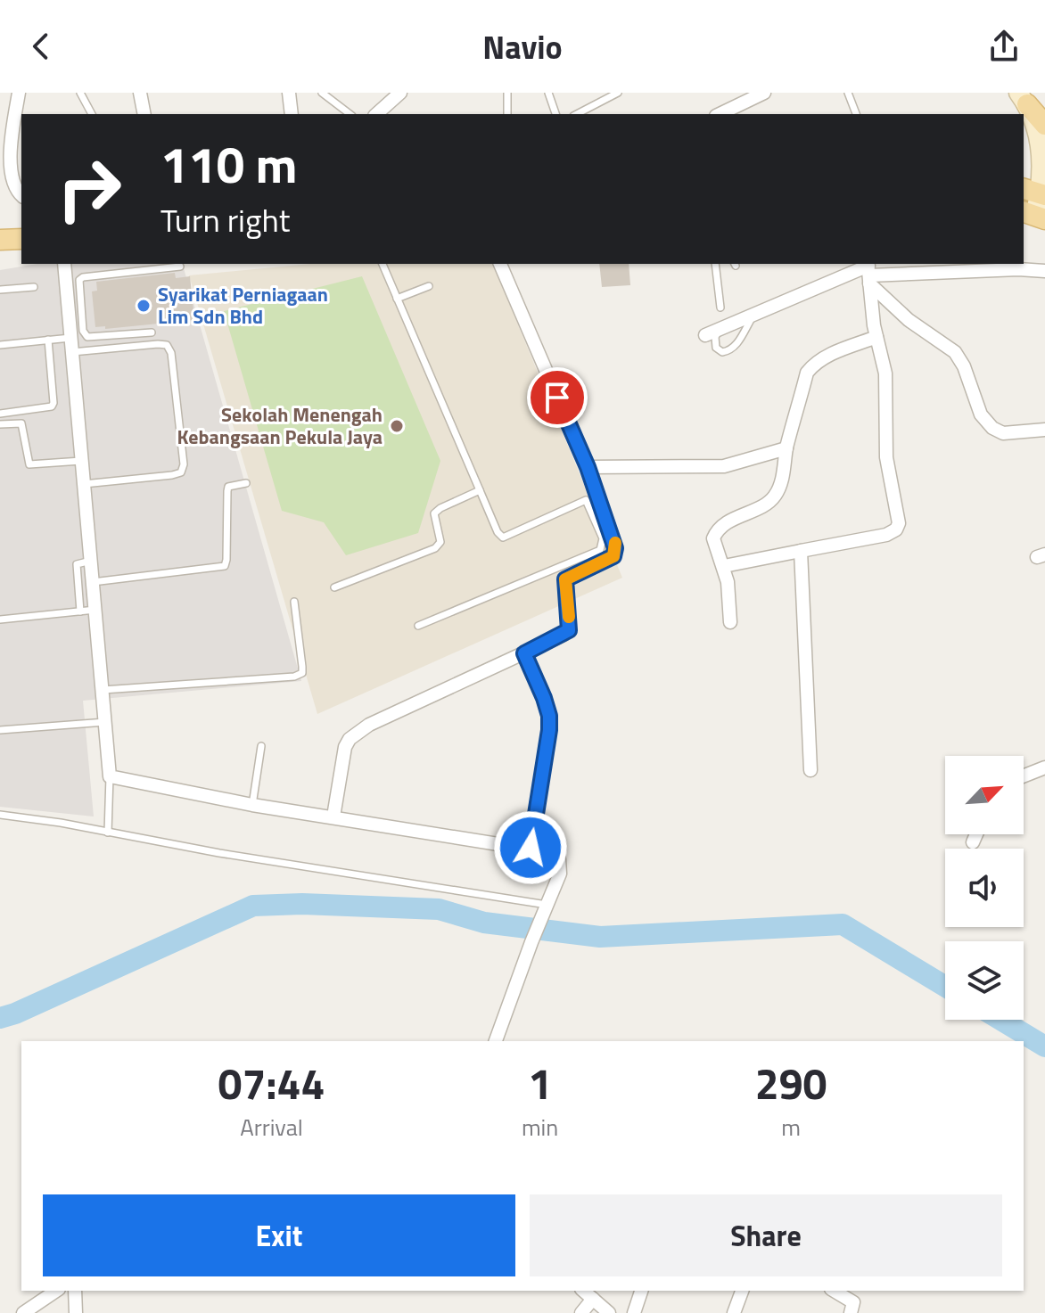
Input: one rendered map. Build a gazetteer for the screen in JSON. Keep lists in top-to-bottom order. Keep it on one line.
{"places":["Syarikat Perniagaan Lim Sdn Bhd","Sekolah Menengah Kebangsaan Pekula Jaya"],"north":"top right","page":{"header":"Navio","turn":["110 m","Turn right"],"eta":["07:44","Arrival","1","min","290","m"],"buttons":["Exit","Share"]}}
